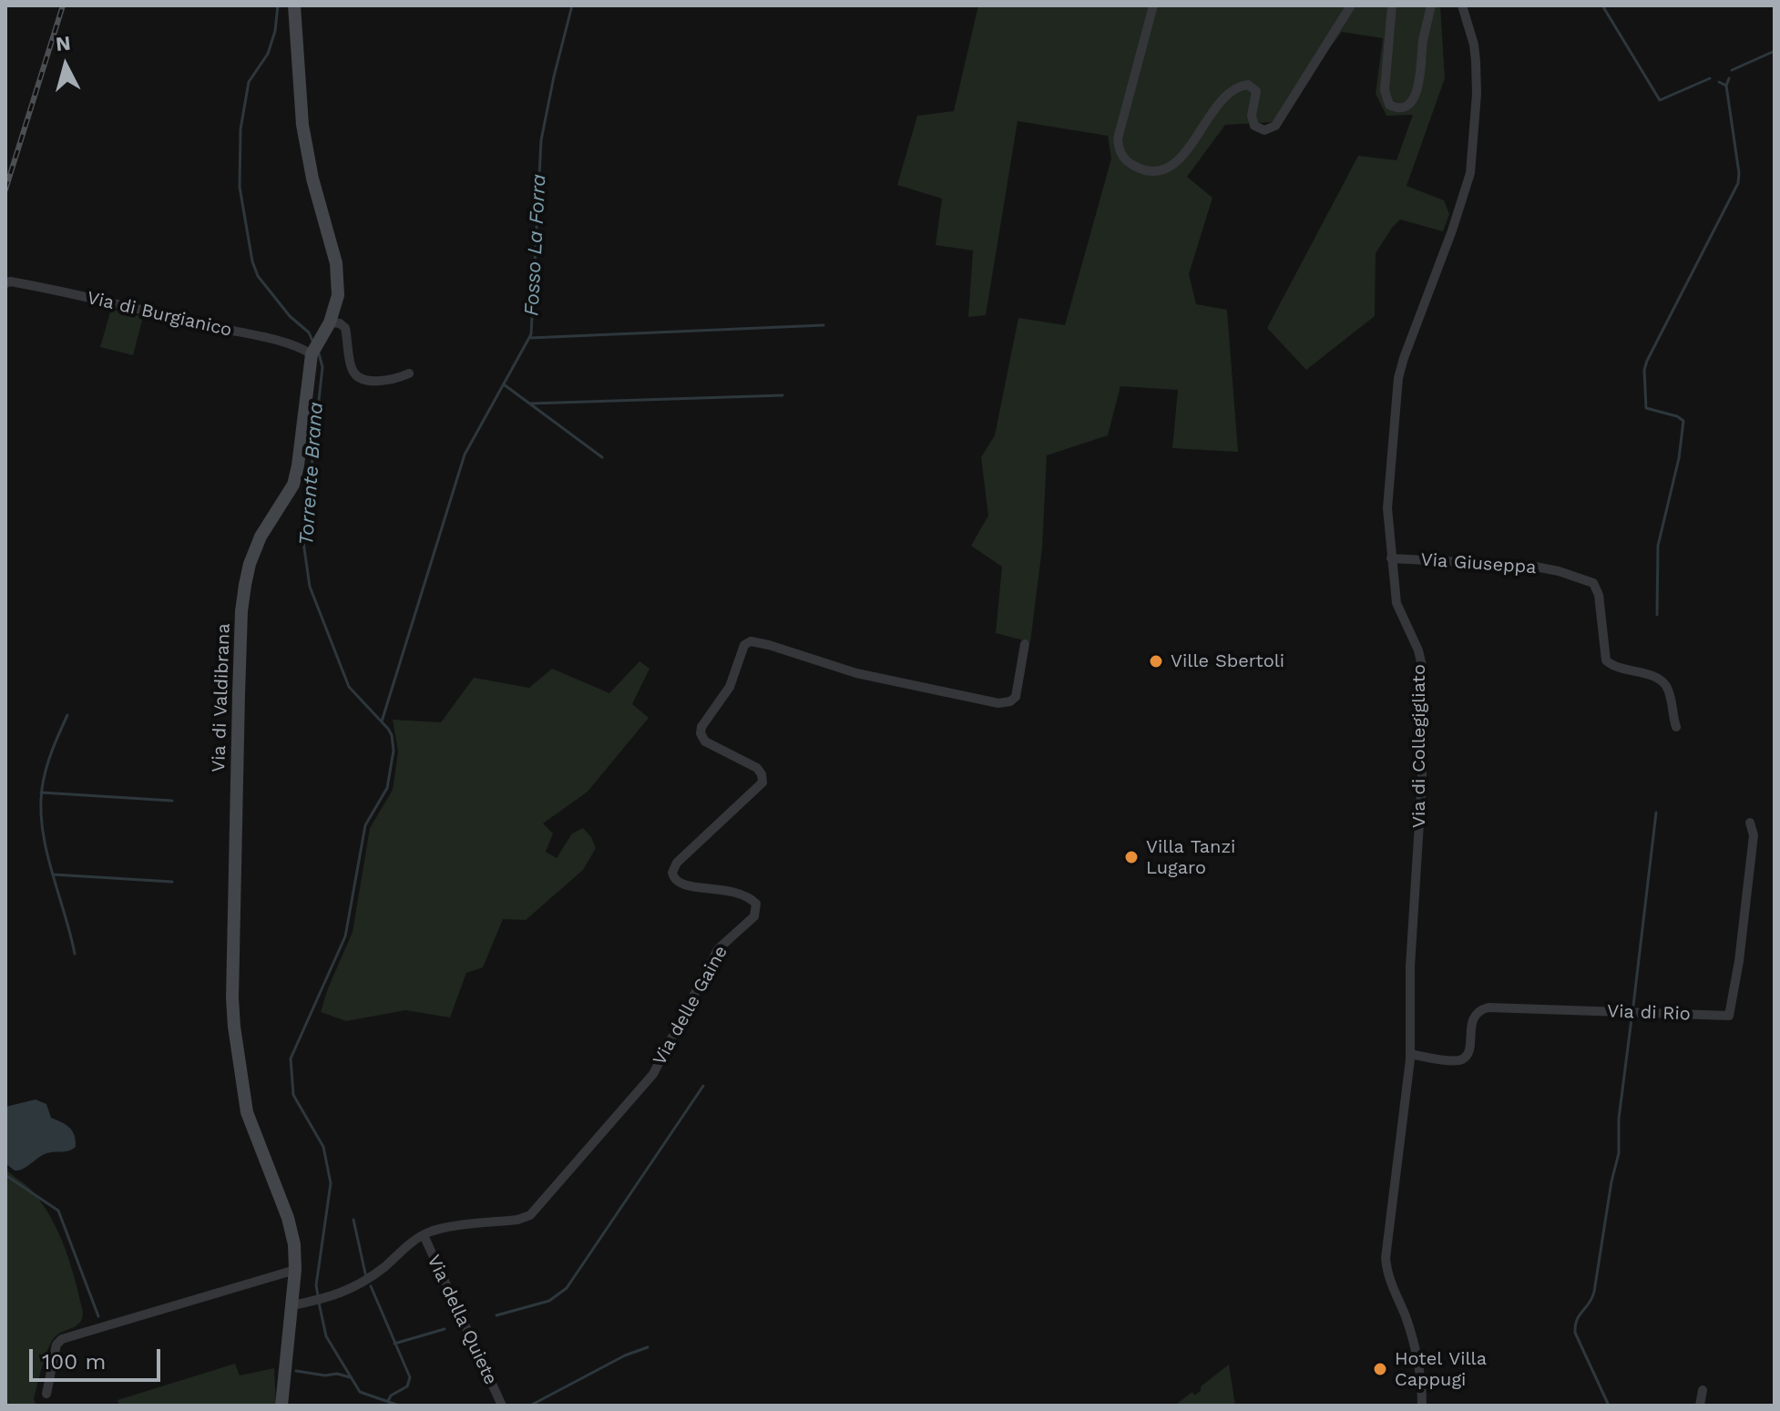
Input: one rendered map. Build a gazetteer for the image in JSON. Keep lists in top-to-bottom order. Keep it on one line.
{"streets":{"street":["Via di Burgianico","Via Giuseppa","Via di Valdibrana","Via di Collegigliato","Via delle Gaine","Via di Rio","Via della Quiete"]},"crossings":[["Via di Burgianico","Via di Valdibrana"],["Via Giuseppa","Via di Collegigliato"],["Via di Valdibrana","Via delle Gaine"],["Via di Collegigliato","Via di Rio"],["Via delle Gaine","Via della Quiete"]],"water":["Fosso La Forra","Torrente Brana"],"places":["Ville Sbertoli","Villa Tanzi Lugaro","Hotel Villa Cappugi"],"scale_bar":"100 m","north":"top"}
